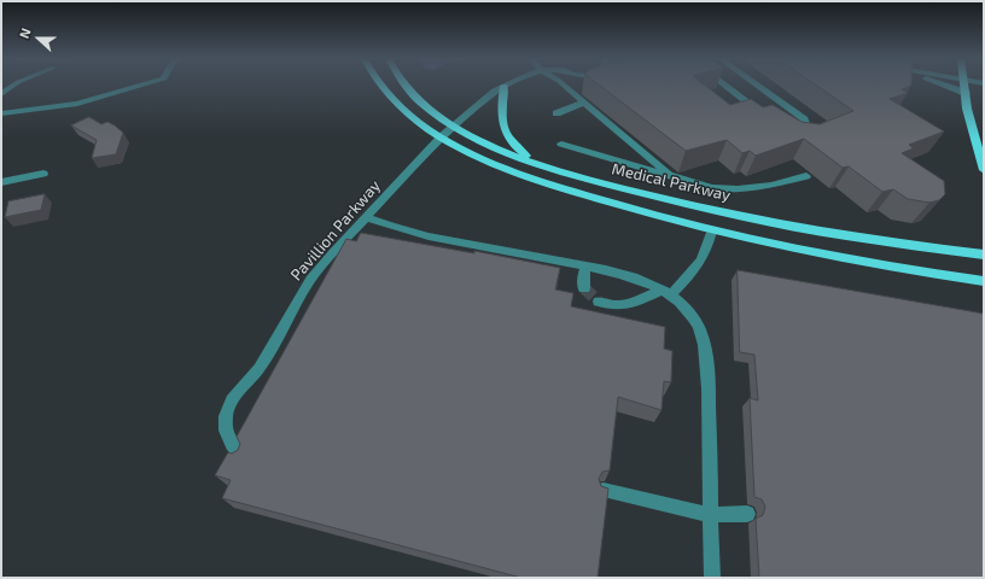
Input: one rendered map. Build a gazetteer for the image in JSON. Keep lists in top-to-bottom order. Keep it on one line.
{"streets":{"main road":["Medical Parkway"],"street":["Pavillion Parkway"]},"crossings":[["Medical Parkway","Pavillion Parkway"]],"north":"left"}
